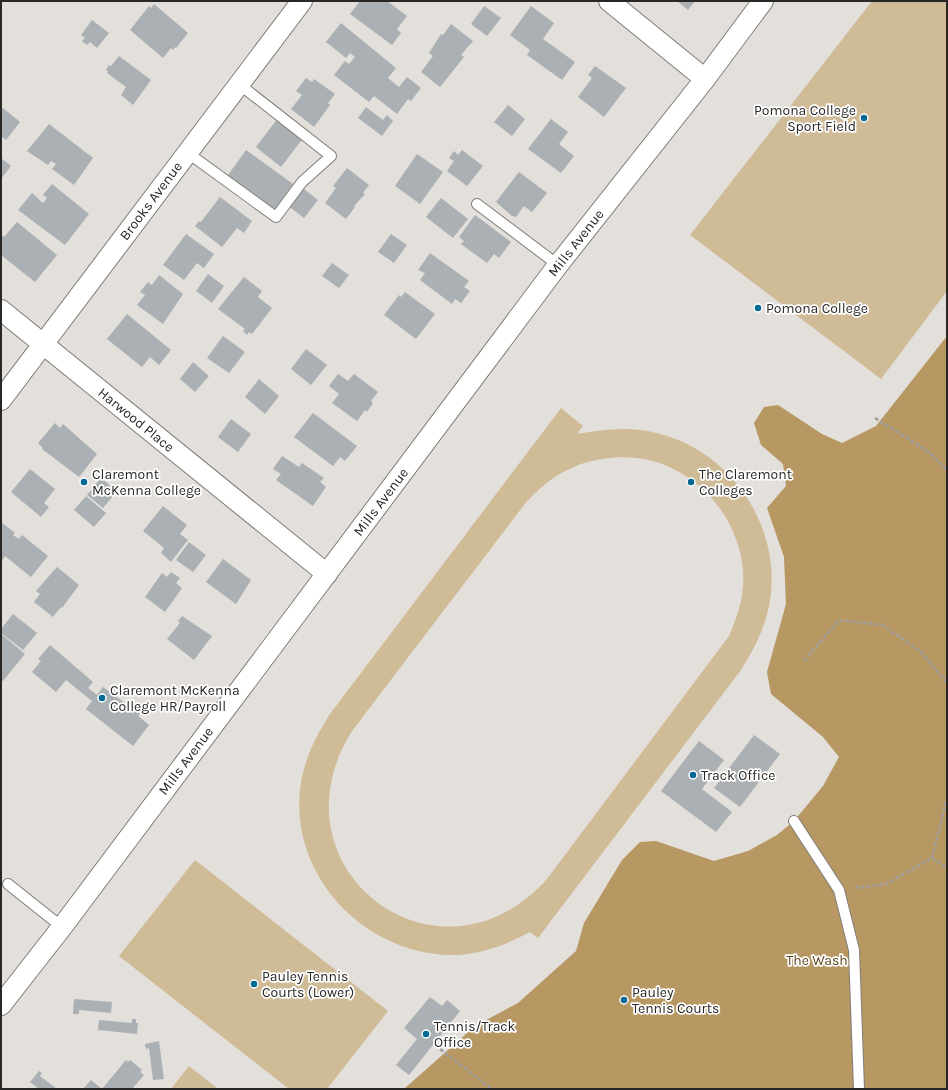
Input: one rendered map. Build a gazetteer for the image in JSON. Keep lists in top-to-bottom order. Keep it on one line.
{"streets":{"street":["Brooks Avenue","Mills Avenue","Harwood Place"]},"crossings":[["Brooks Avenue","Harwood Place"],["Mills Avenue","Harwood Place"]],"parks":["The Wash"],"places":["Pomona College Sport Field","Pomona College","Claremont McKenna College","The Claremont Colleges","Claremont McKenna College HR/Payroll","Track Office","Pauley Tennis Courts (Lower)","Pauley Tennis Courts","Tennis/Track Office"]}
